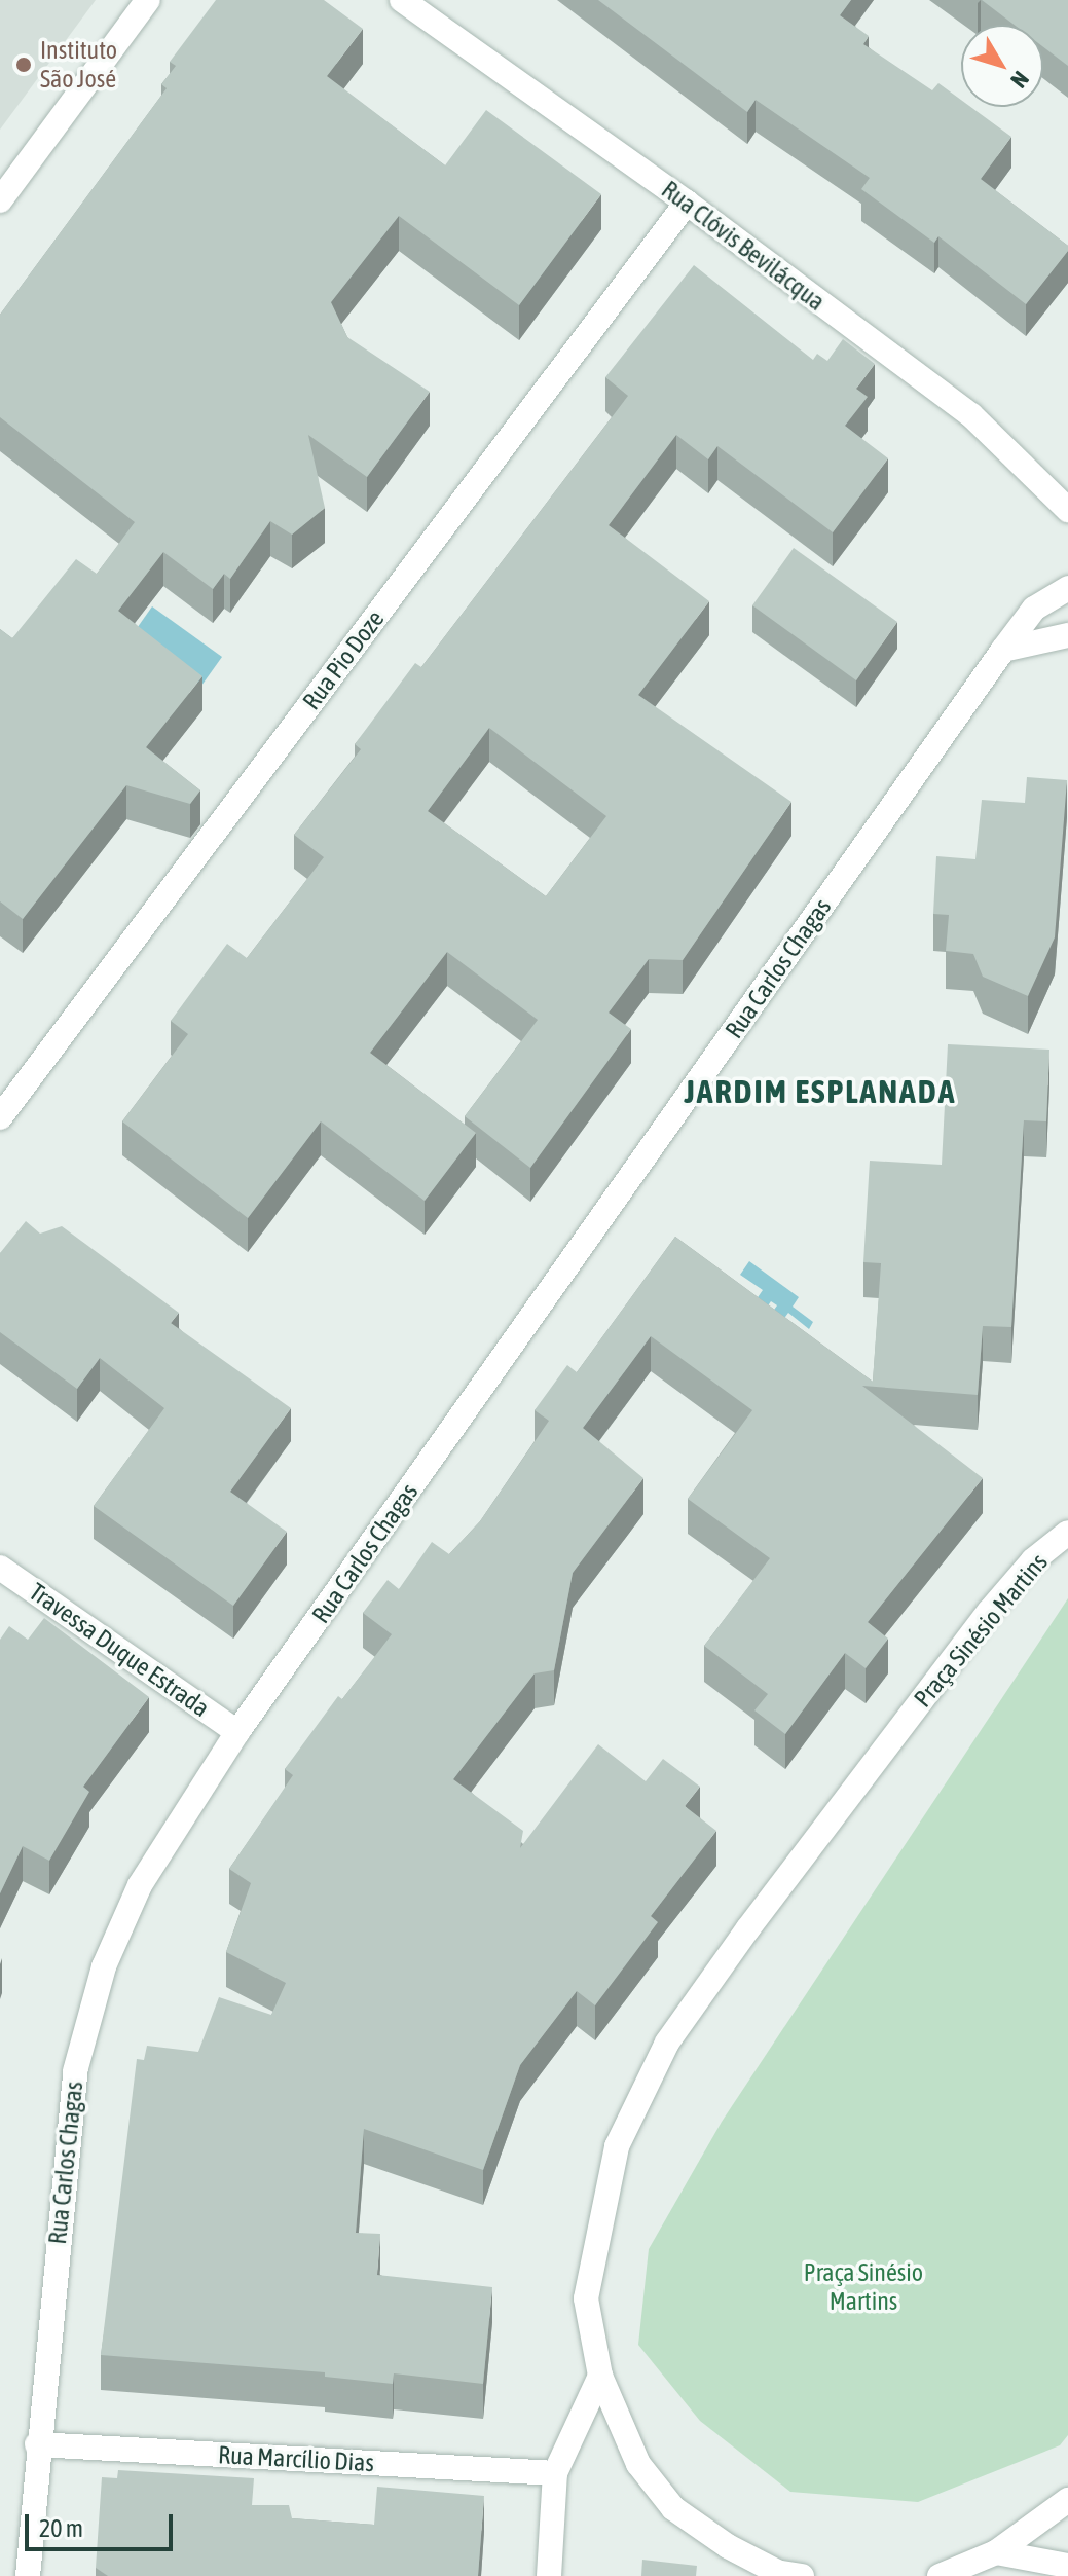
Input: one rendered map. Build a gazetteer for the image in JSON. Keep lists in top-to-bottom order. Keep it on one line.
{"streets":{"street":["Rua Clóvis Bevilácqua","Rua Pio Doze","Rua Carlos Chagas","Praça Sinésio Martins","Travessa Duque Estrada","Rua Marcílio Dias"]},"crossings":[["Rua Clóvis Bevilácqua","Rua Pio Doze"],["Rua Carlos Chagas","Travessa Duque Estrada"],["Rua Carlos Chagas","Rua Marcílio Dias"]],"districts":["JARDIM ESPLANADA"],"parks":["Praça Sinésio Martins"],"places":["Instituto São José"],"scale_bar":"20 m","north":"bottom right"}
